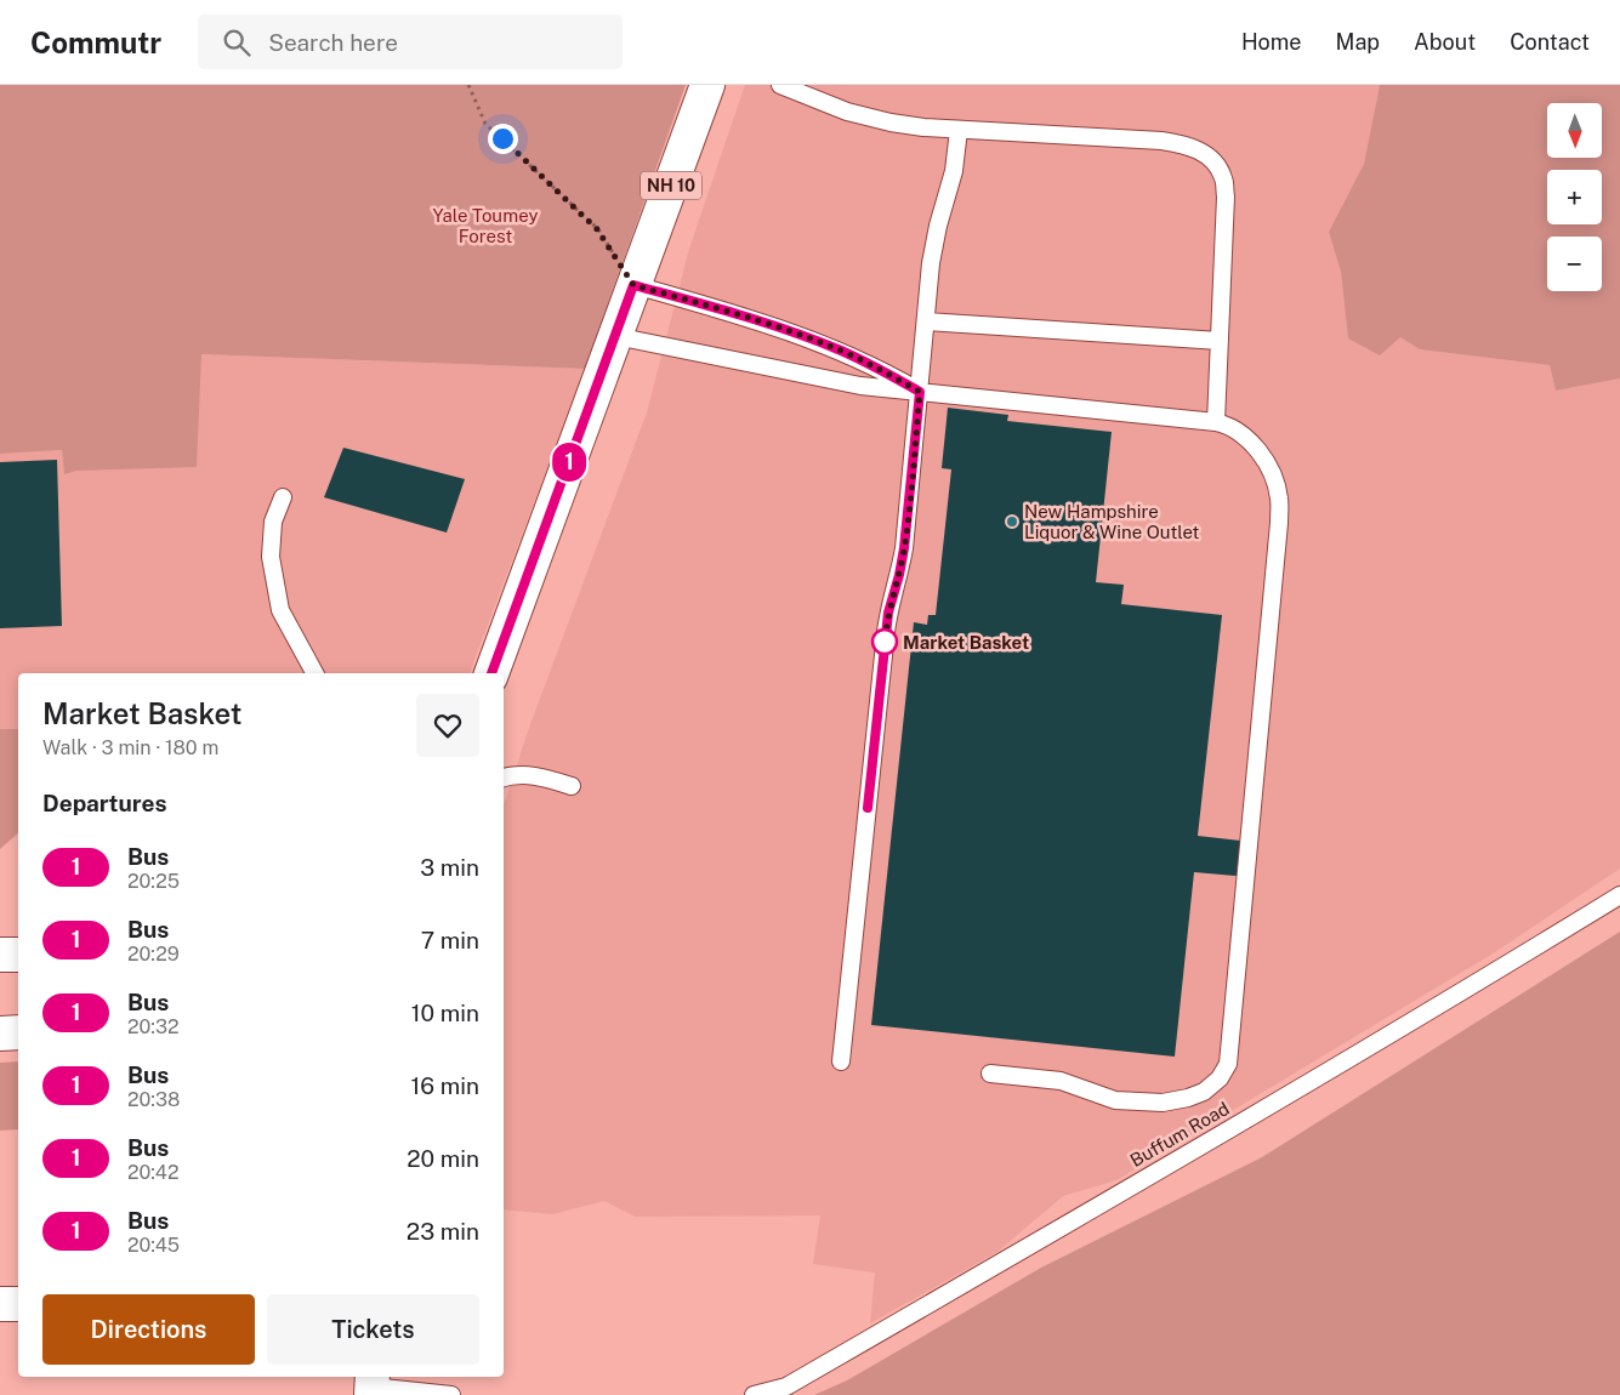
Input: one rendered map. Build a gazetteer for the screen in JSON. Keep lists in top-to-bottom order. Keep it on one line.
{"streets":{"main road":["NH 10"],"lane":["Buffum Road"]},"parks":["Yale Toumey Forest"],"places":["New Hampshire Liquor & Wine Outlet","Market Basket"],"lines":["bus line 1"],"north":"bottom","page":{"header":"Commutr","search":"Search here","nav":["Home","Map","About","Contact"],"on_map":"1","map_buttons":["+","−"],"heading":[["Market Basket","Walk · 3 min · 180 m"],"Departures"],"list":[{"mark":"1","name":"Bus","note":"20:25","value":"3 min"},{"mark":"1","name":"Bus","note":"20:29","value":"7 min"},{"mark":"1","name":"Bus","note":"20:32","value":"10 min"},{"mark":"1","name":"Bus","note":"20:38","value":"16 min"},{"mark":"1","name":"Bus","note":"20:42","value":"20 min"},{"mark":"1","name":"Bus","note":"20:45","value":"23 min"}],"buttons":["Directions","Tickets"]}}
